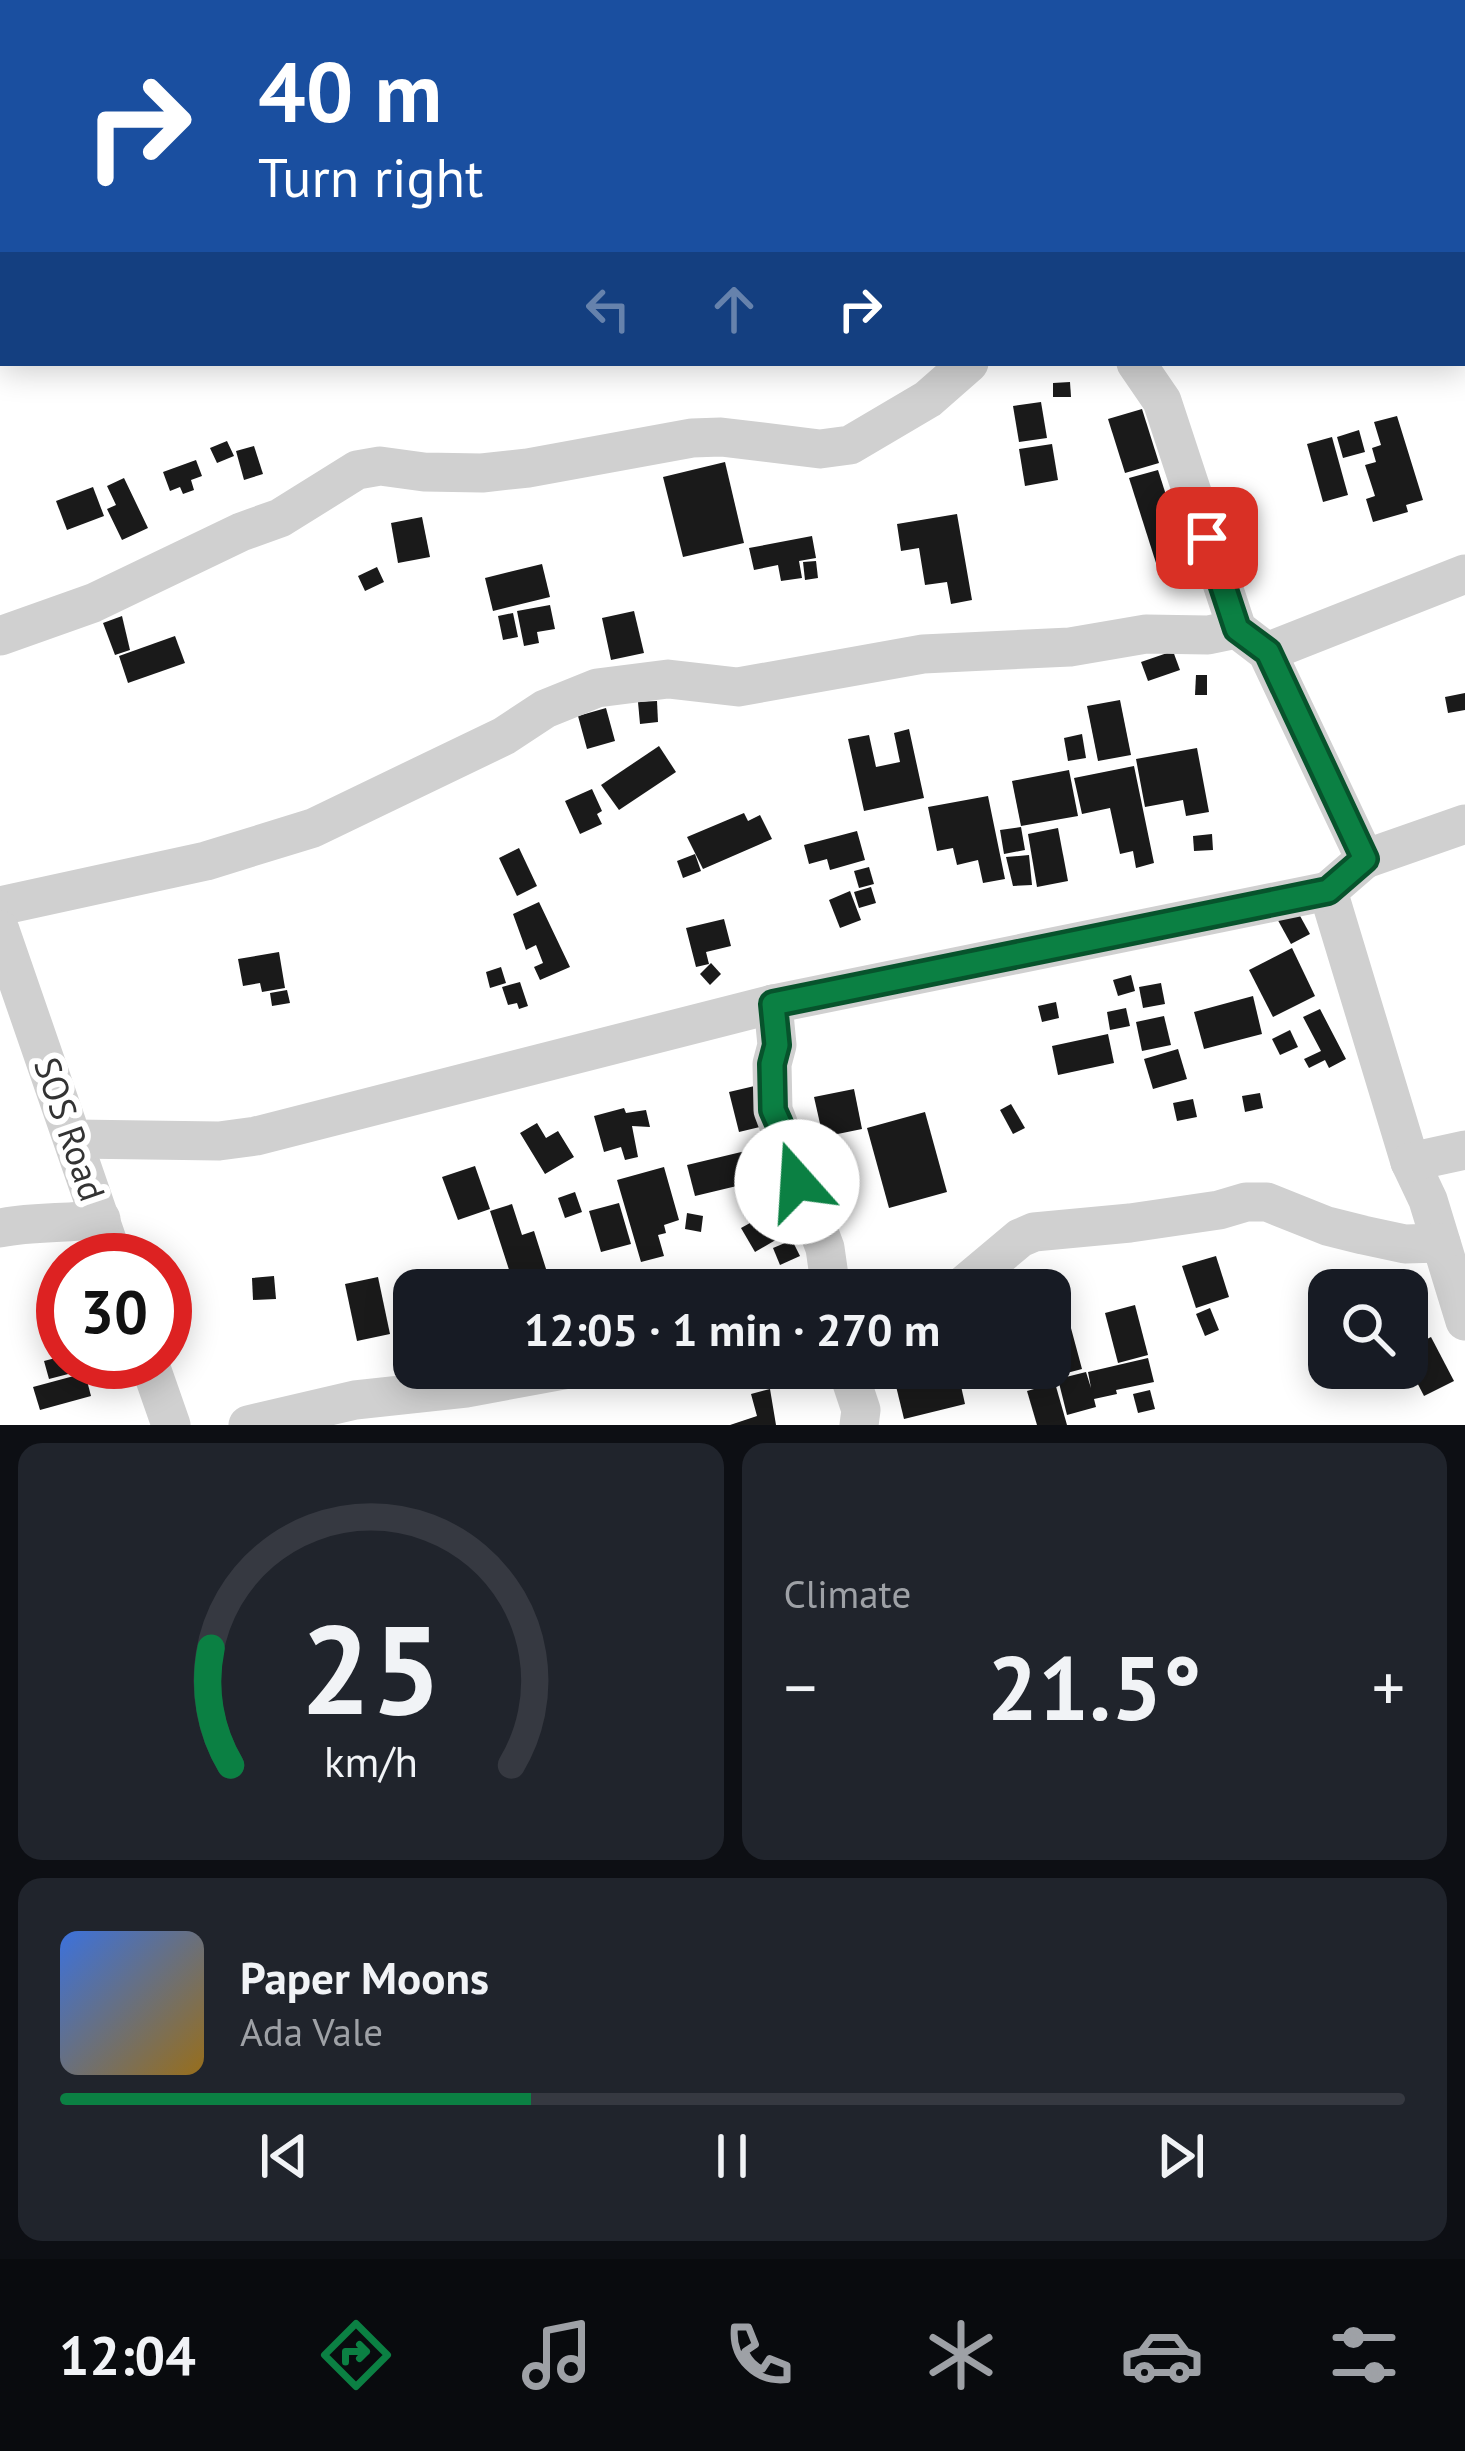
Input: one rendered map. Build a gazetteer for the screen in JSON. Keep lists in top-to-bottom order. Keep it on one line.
{"streets":{"street":["SOS Road"]},"page":{"turn":["40 m","Turn right"],"limit":"30","trip":"12:05 · 1 min · 270 m","tile":"Climate","heat":["−","21.5°","+"],"song":["Paper Moons","Ada Vale"],"tabs":"12:04","gauge":["25","km/h"]}}
